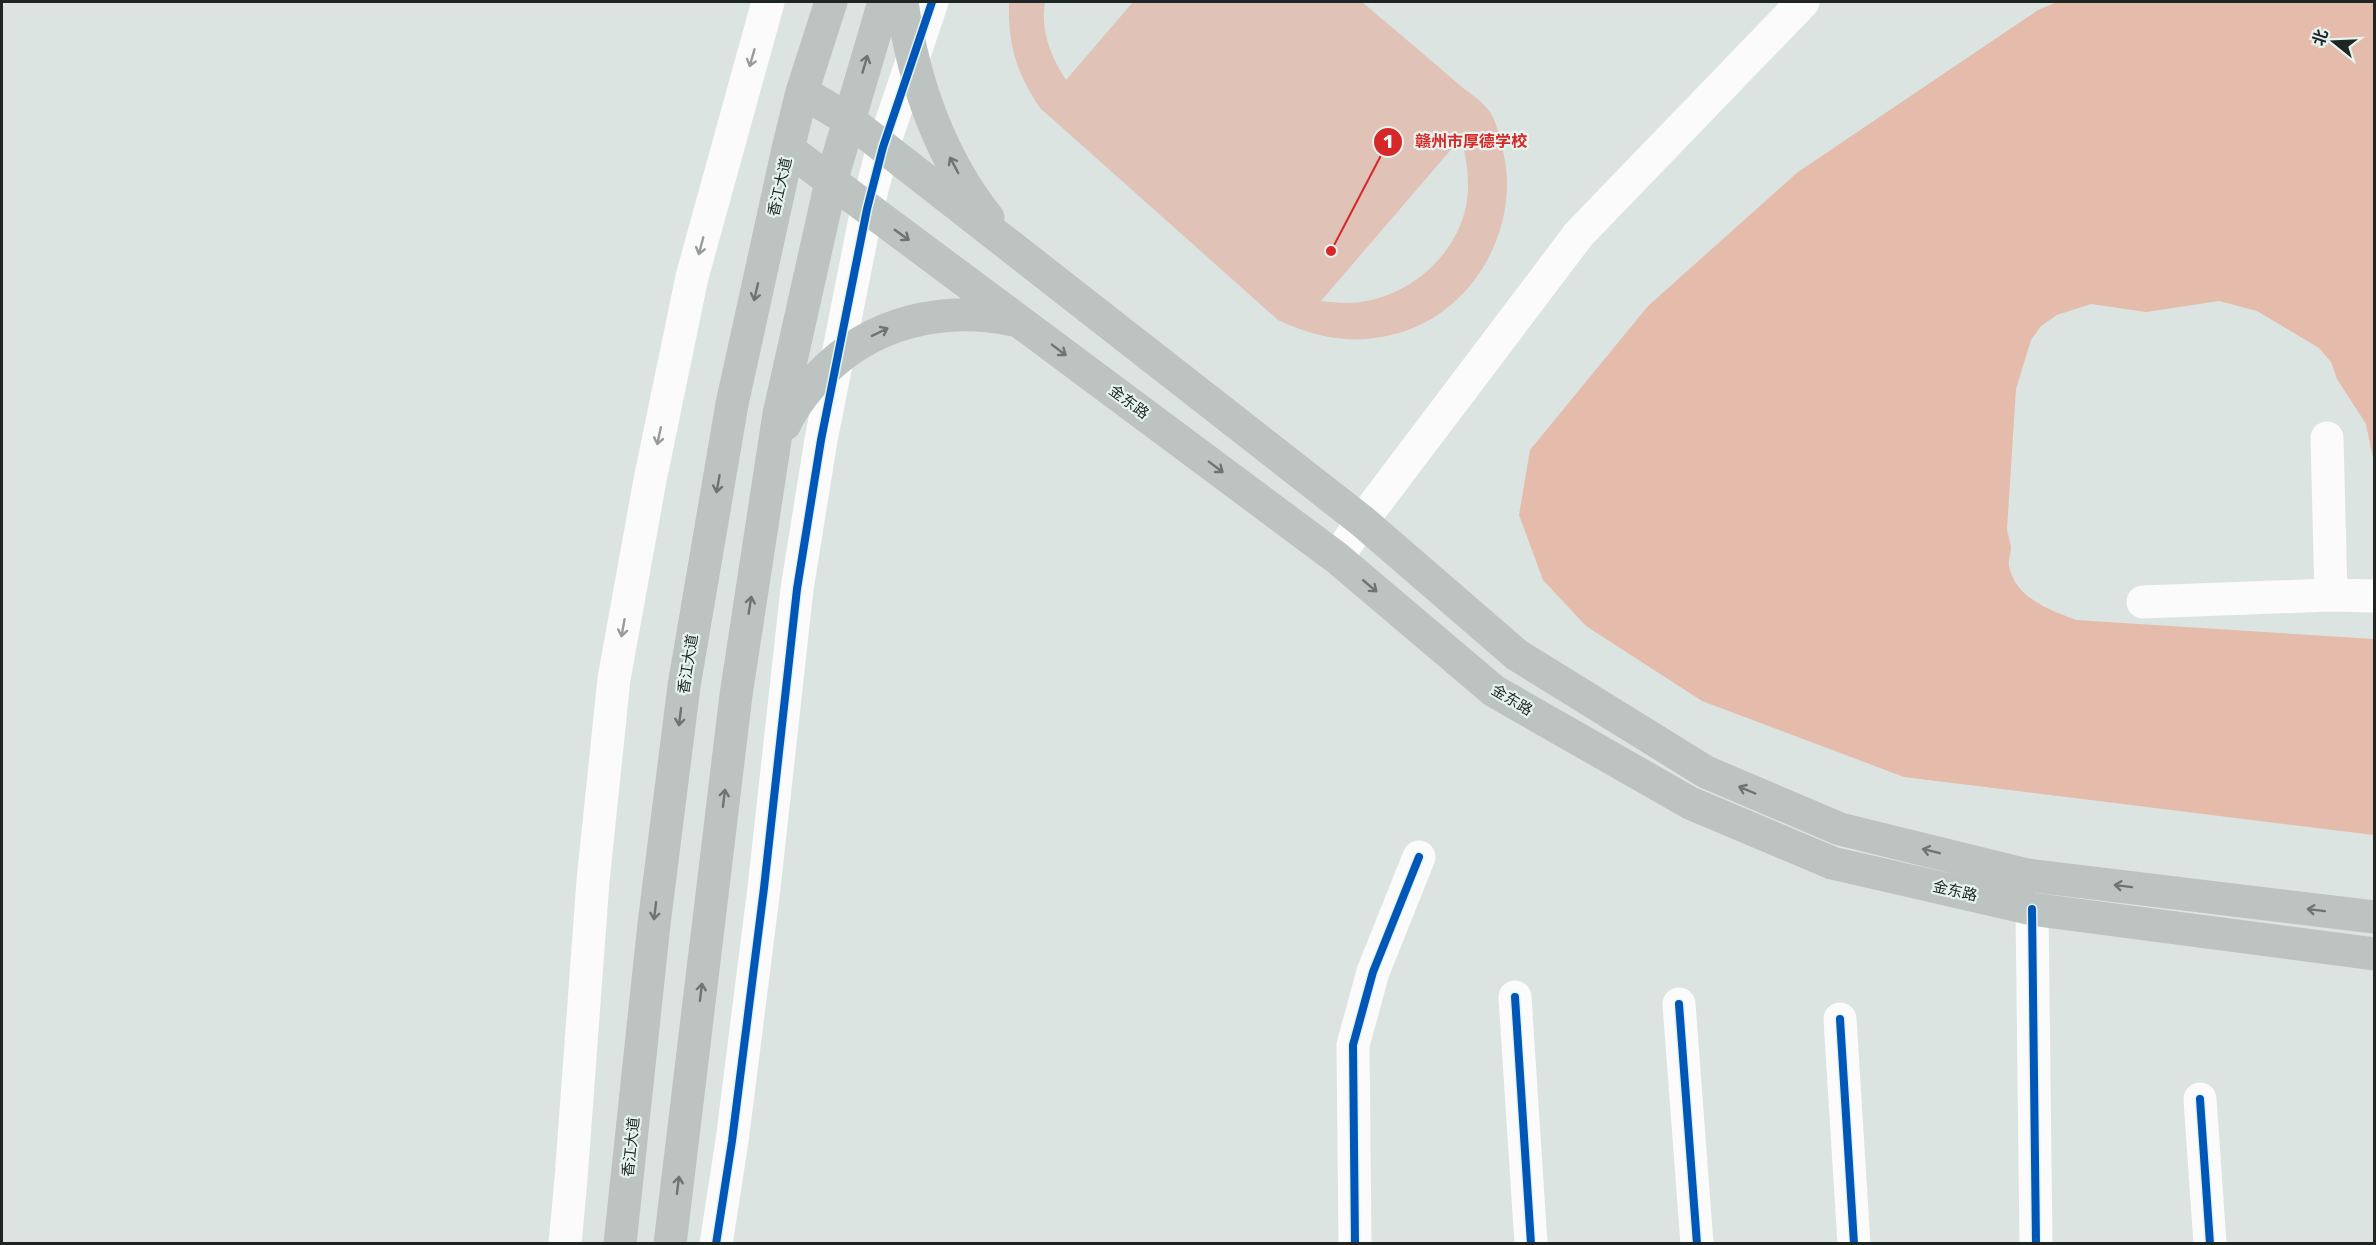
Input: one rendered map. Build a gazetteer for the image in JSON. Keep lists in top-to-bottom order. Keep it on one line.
{"streets":{"main road":["香江大道","金东路"]},"crossings":[["香江大道","金东路"]],"places":["赣州市厚德学校"],"north":"left"}
